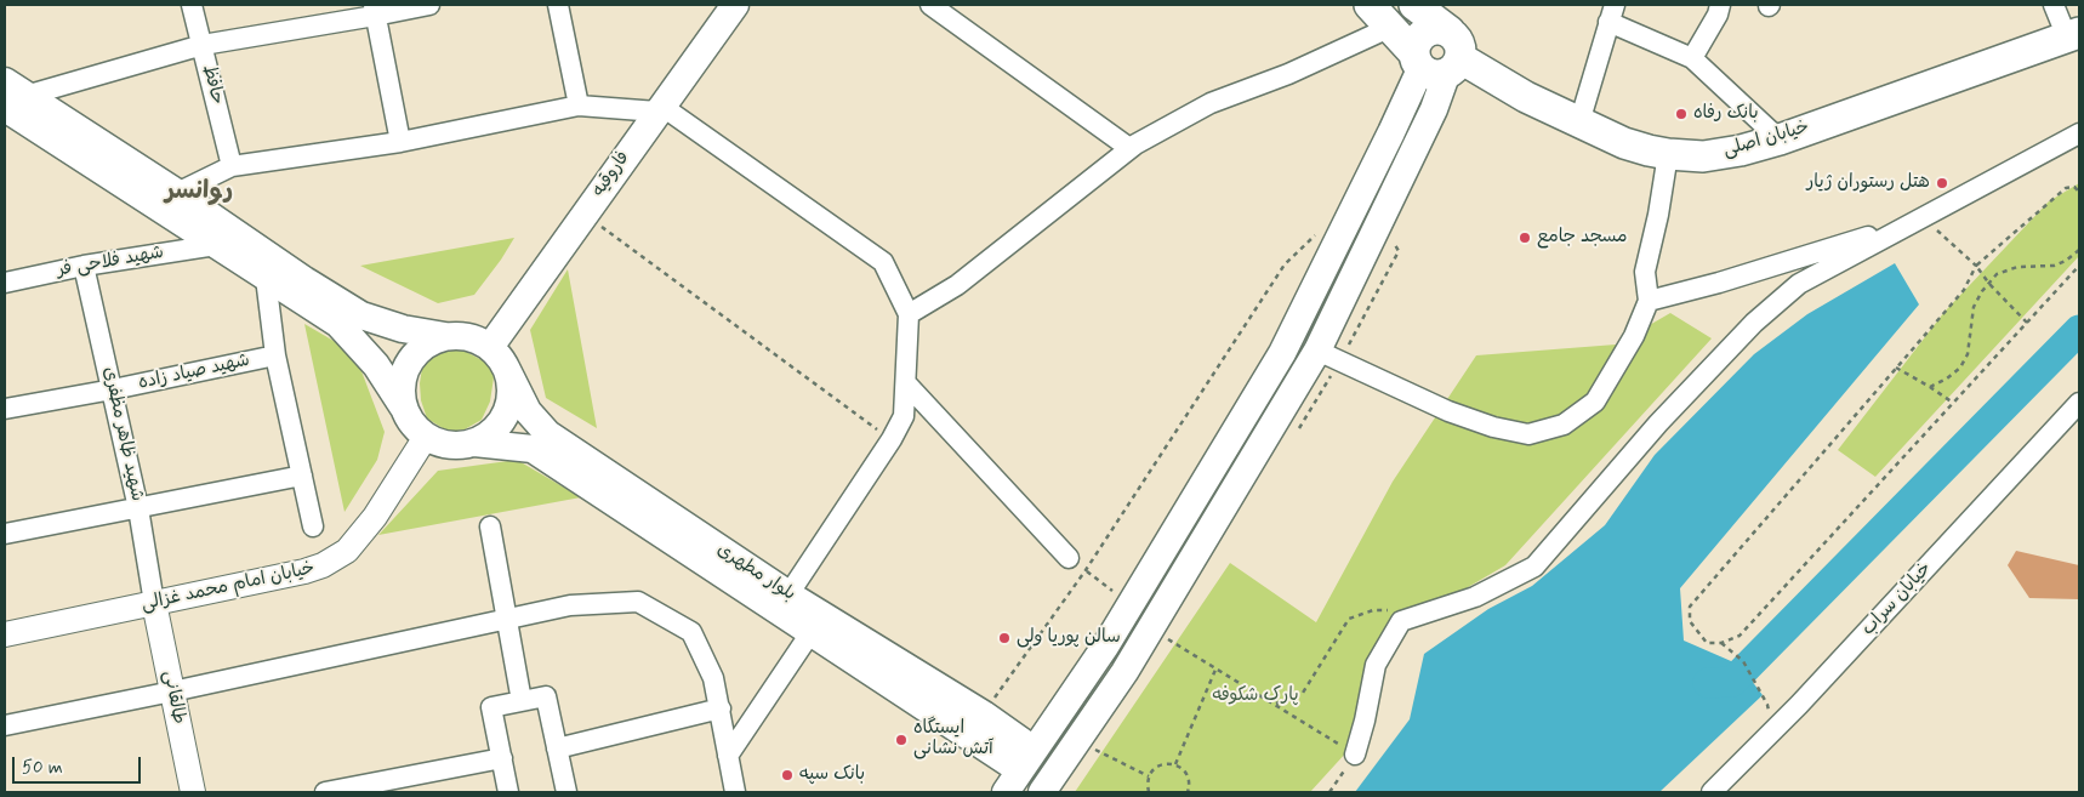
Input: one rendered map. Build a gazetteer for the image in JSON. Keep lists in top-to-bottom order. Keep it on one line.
{"streets":{"main road":["خیابان اصلی","فاروقیه","بلوار مطهری"],"street":["حافظ","شهید فلاحی فر","شهید صیاد زاده","شهید ظاهر مظفری","خیابان امام محمد غزالی","خیابان سراب","طالقانی"]},"crossings":[["فاروقیه","بلوار مطهری"],["فاروقیه","خیابان امام محمد غزالی"],["شهید فلاحی فر","شهید ظاهر مظفری"],["شهید صیاد زاده","شهید ظاهر مظفری"],["شهید ظاهر مظفری","خیابان امام محمد غزالی"],["شهید ظاهر مظفری","طالقانی"],["بلوار مطهری","خیابان امام محمد غزالی"],["خیابان امام محمد غزالی","طالقانی"]],"districts":["روانسر"],"parks":["پارک شکوفه"],"places":["بانک رفاه","هتل رستوران ژیار","مسجد جامع","سالن پوریا ولی","ایستگاه آتش نشانی","بانک سپه"],"scale_bar":"50 m"}
